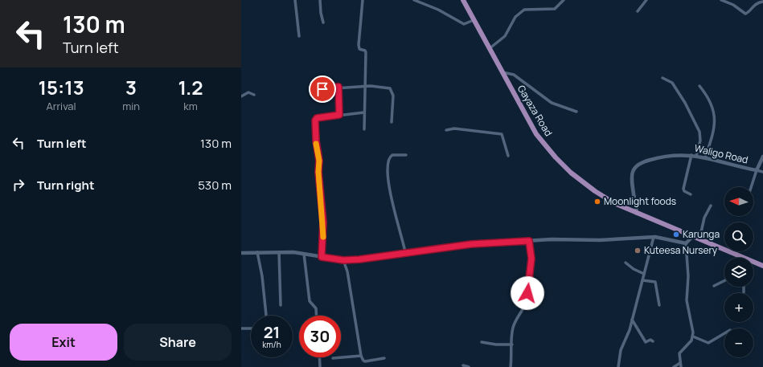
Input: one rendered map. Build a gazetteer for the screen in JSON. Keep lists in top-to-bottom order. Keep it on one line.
{"streets":{"main road":["Gayaza Road"],"street":["Waligo Road"]},"crossings":[["Gayaza Road","Waligo Road"]],"places":["Moonlight foods","Karunga","Kuteesa Nursery"],"north":"left","page":{"turn":["130 m","Turn left"],"eta":["15:13","Arrival","3","min","1.2","km"],"list":[{"name":"Turn left","value":"130 m"},{"name":"Turn right","value":"530 m"}],"map_buttons":["+","−"],"speed":"21 km/h","limit":"30","buttons":["Exit","Share"]}}
